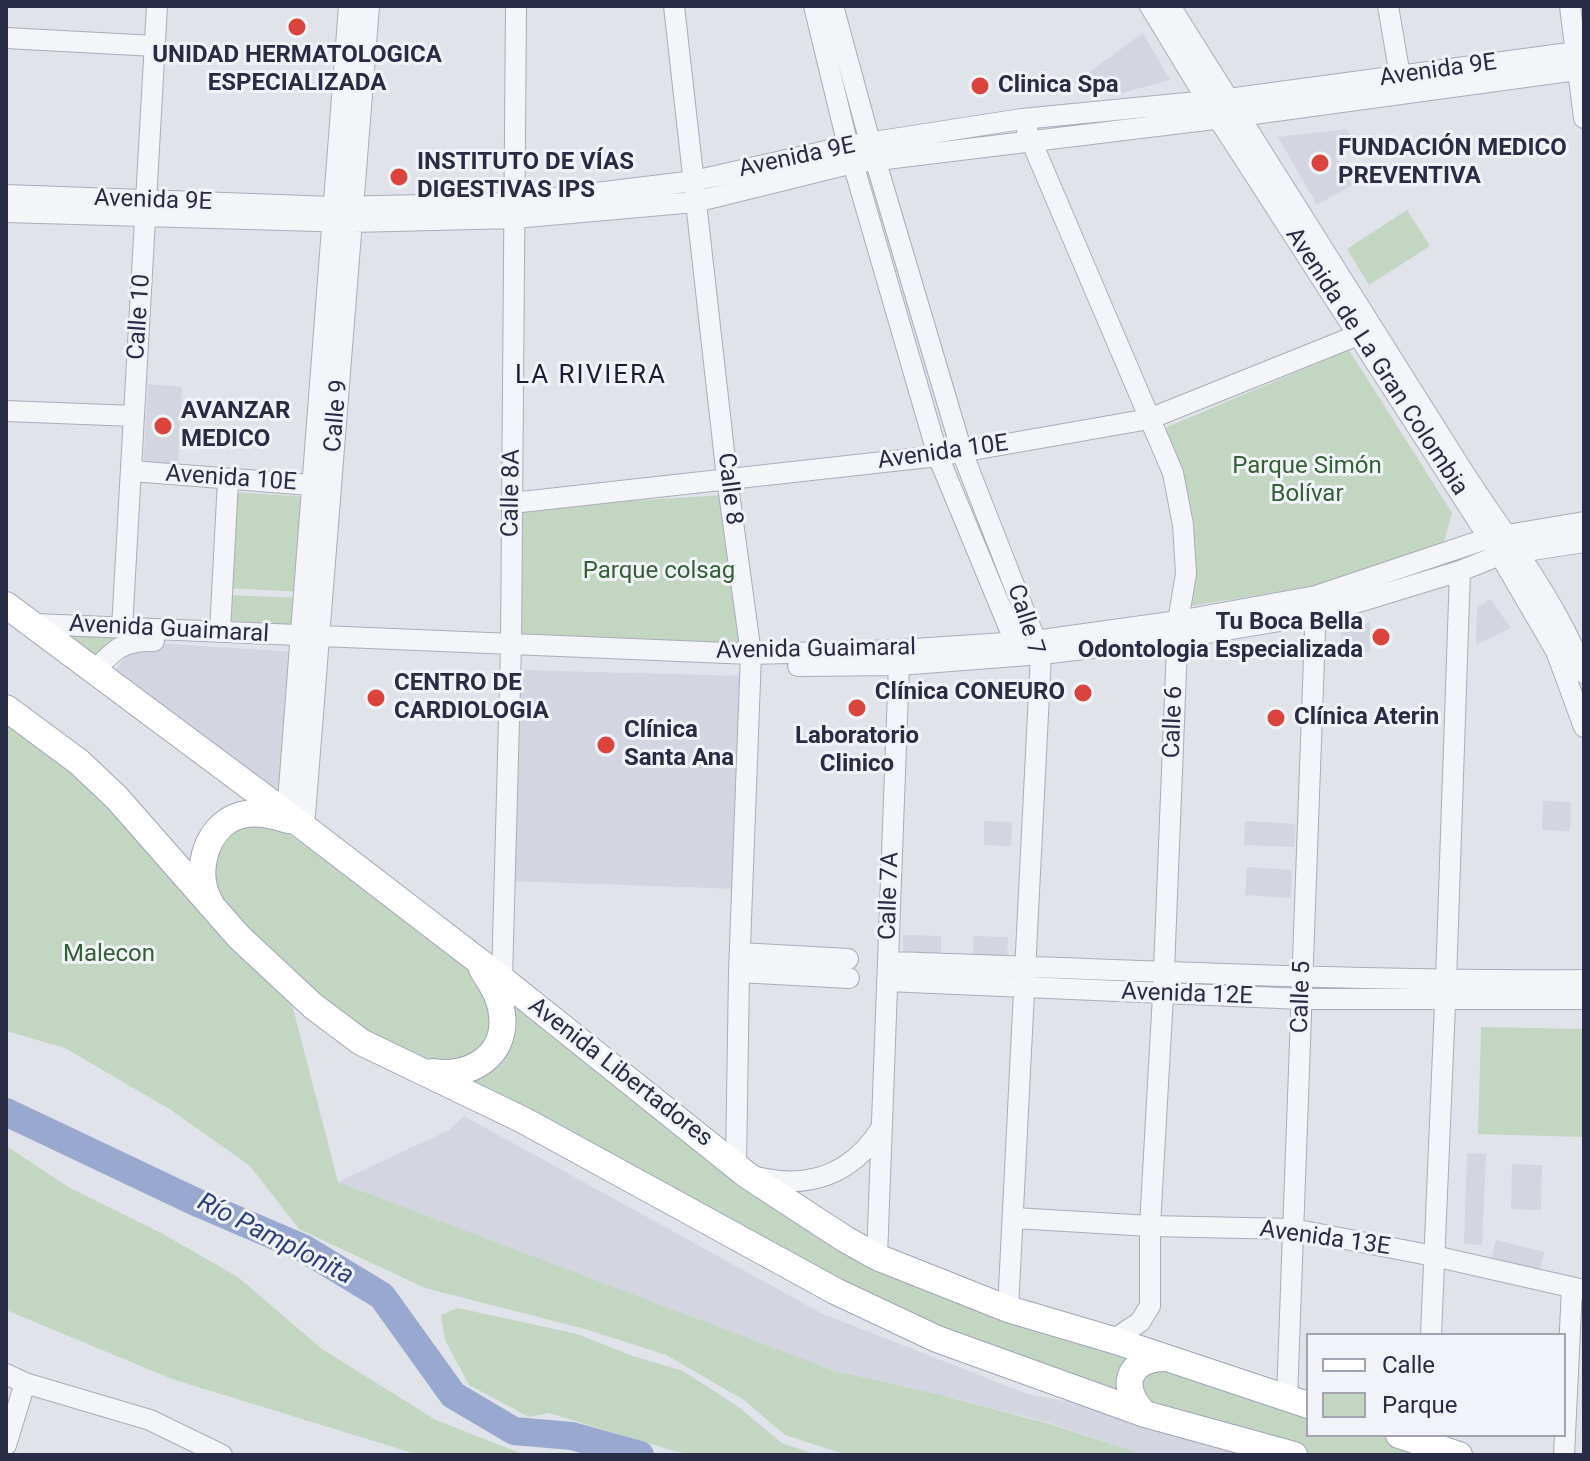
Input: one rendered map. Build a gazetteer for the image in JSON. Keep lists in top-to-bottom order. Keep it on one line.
{"streets":{"main road":["Avenida Libertadores"],"street":["Avenida 9E","Calle 10","Avenida de La Gran Colombia","Calle 9","Avenida 10E","Calle 8","Calle 8A","Calle 7","Avenida Guaimaral","Calle 6","Calle 7A","Avenida 12E","Calle 5","Avenida 13E"]},"crossings":[["Avenida 9E","Calle 10"],["Avenida 9E","Avenida de La Gran Colombia"],["Avenida 9E","Calle 9"],["Avenida 9E","Calle 8"],["Avenida 9E","Calle 8A"],["Avenida 9E","Calle 7"],["Avenida 9E","Calle 6"],["Calle 10","Avenida 10E"],["Calle 10","Avenida Guaimaral"],["Avenida de La Gran Colombia","Avenida 10E"],["Avenida de La Gran Colombia","Avenida Guaimaral"],["Calle 9","Avenida 10E"],["Calle 9","Avenida Guaimaral"],["Calle 9","Avenida Libertadores"],["Avenida 10E","Calle 8"],["Avenida 10E","Calle 8A"],["Avenida 10E","Calle 7"],["Avenida 10E","Calle 6"],["Calle 8","Avenida Guaimaral"],["Calle 8","Avenida Libertadores"],["Calle 8A","Avenida Guaimaral"],["Calle 8A","Avenida Libertadores"],["Calle 7","Avenida Guaimaral"],["Calle 7","Avenida 12E"],["Calle 7","Avenida Libertadores"],["Calle 7","Avenida 13E"],["Avenida Guaimaral","Calle 6"],["Avenida Guaimaral","Calle 7A"],["Avenida Guaimaral","Calle 5"],["Avenida Guaimaral","Avenida Libertadores"],["Calle 6","Avenida 12E"],["Calle 6","Avenida Libertadores"],["Calle 6","Avenida 13E"],["Calle 7A","Avenida 12E"],["Calle 7A","Avenida Libertadores"],["Avenida 12E","Calle 5"],["Calle 5","Avenida Libertadores"],["Calle 5","Avenida 13E"]],"districts":["LA RIVIERA"],"water":["Río Pamplonita"],"parks":["Parque Simón Bolívar","Parque colsag","Malecon"],"places":["UNIDAD HERMATOLOGICA ESPECIALIZADA","Clinica Spa","FUNDACIÓN MEDICO PREVENTIVA","INSTITUTO DE VÍAS DIGESTIVAS IPS","AVANZAR MEDICO","Tu Boca Bella Odontologia Especializada","Clínica CONEURO","CENTRO DE CARDIOLOGIA","Laboratorio Clinico","Clínica Aterin","Clínica Santa Ana"],"legend":["Calle","Parque"]}
